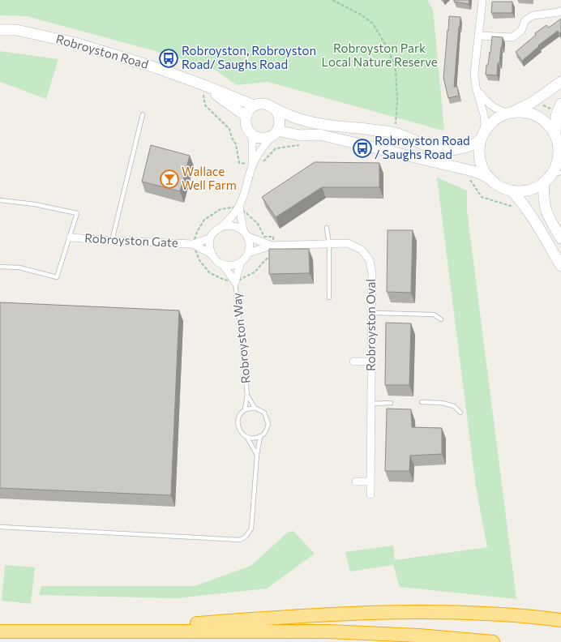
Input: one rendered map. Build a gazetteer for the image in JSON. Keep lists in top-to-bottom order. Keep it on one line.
{"streets":{"main road":["Robroyston Road"],"street":["Robroyston Gate","Robroyston Oval"],"lane":["Robroyston Way"]},"parks":["Robroyston Park Local Nature Reserve"],"places":{"bus stop":["Robroyston, Robroyston Road/ Saughs Road","Robroyston Road / Saughs Road"],"bar":["Wallace Well Farm"]}}
